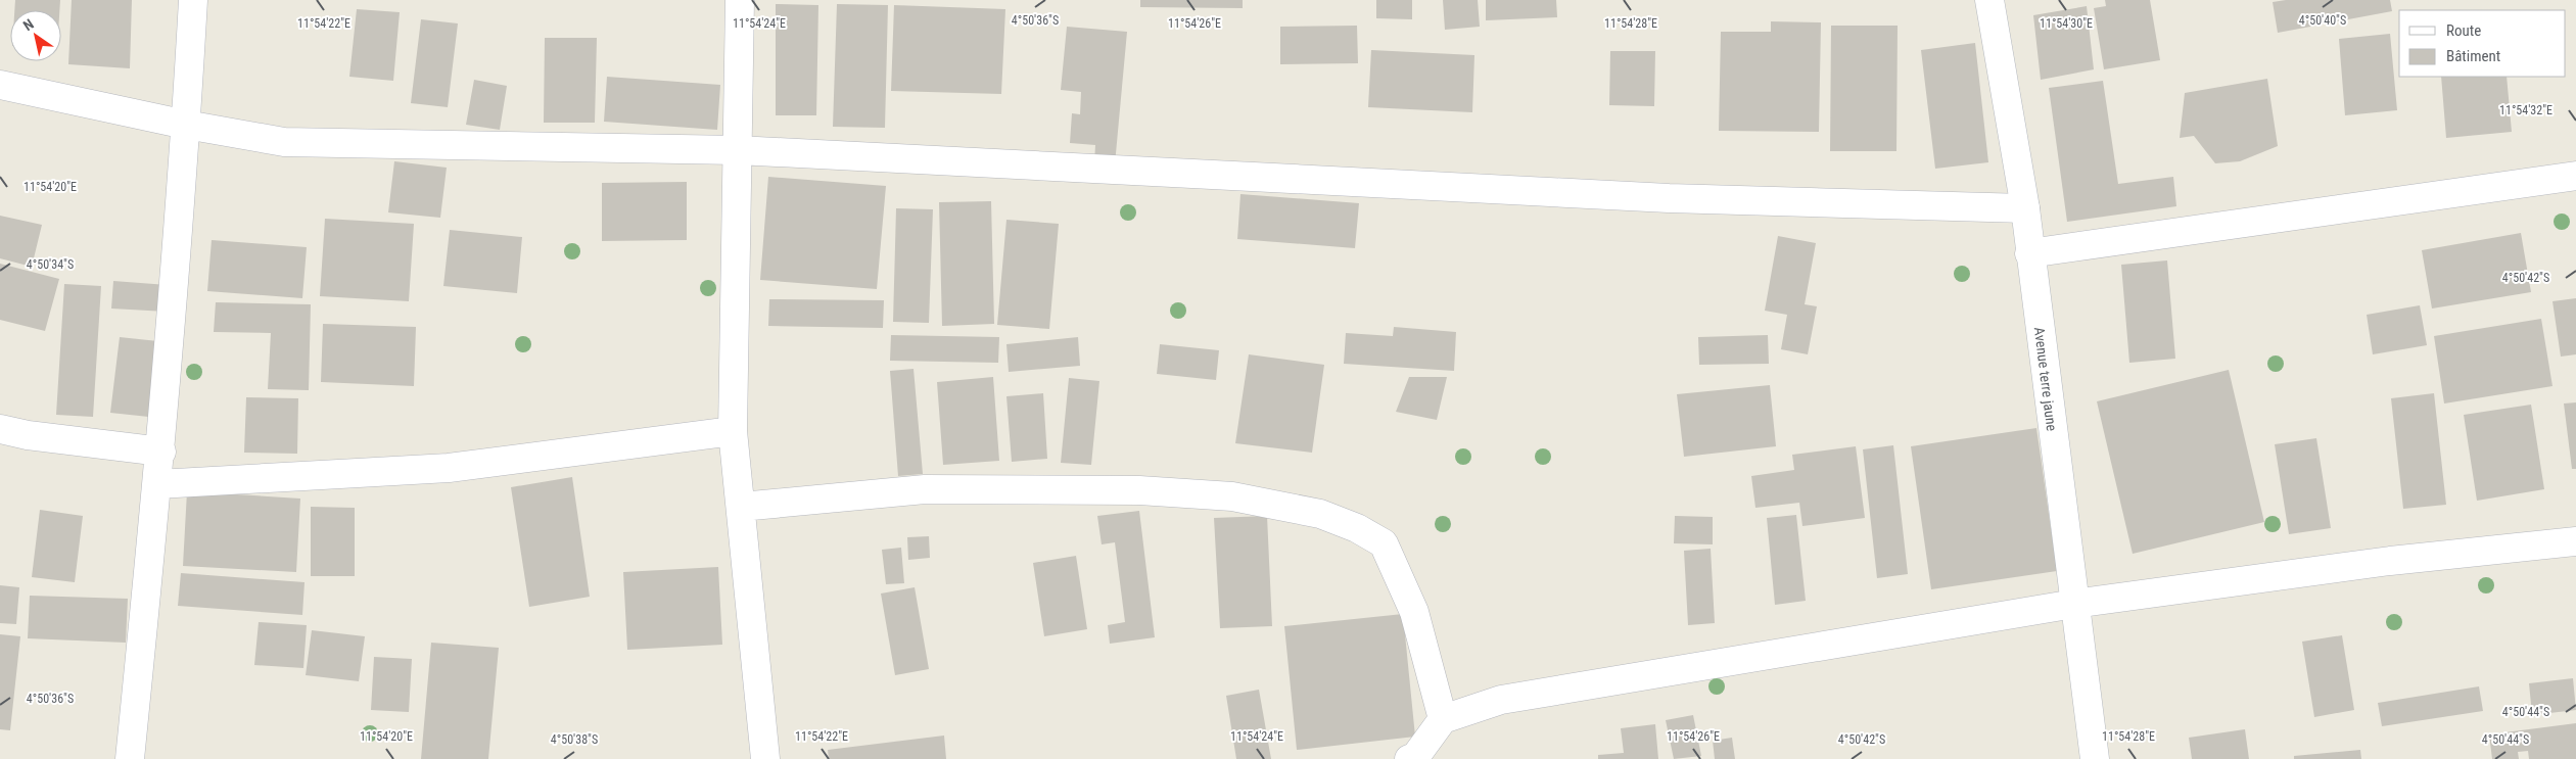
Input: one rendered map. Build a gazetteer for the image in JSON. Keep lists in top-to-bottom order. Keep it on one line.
{"streets":{"street":["Avenue terre jaune"]},"legend":["Route","Bâtiment"],"north":"top left","coordinates":["4°50'36\"S","4°50'40\"S","11°54'22\"E","11°54'24\"E","11°54'26\"E","11°54'28\"E","11°54'30\"E","11°54'32\"E","11°54'20\"E","4°50'34\"S","4°50'42\"S","4°50'44\"S","4°50'38\"S"]}
